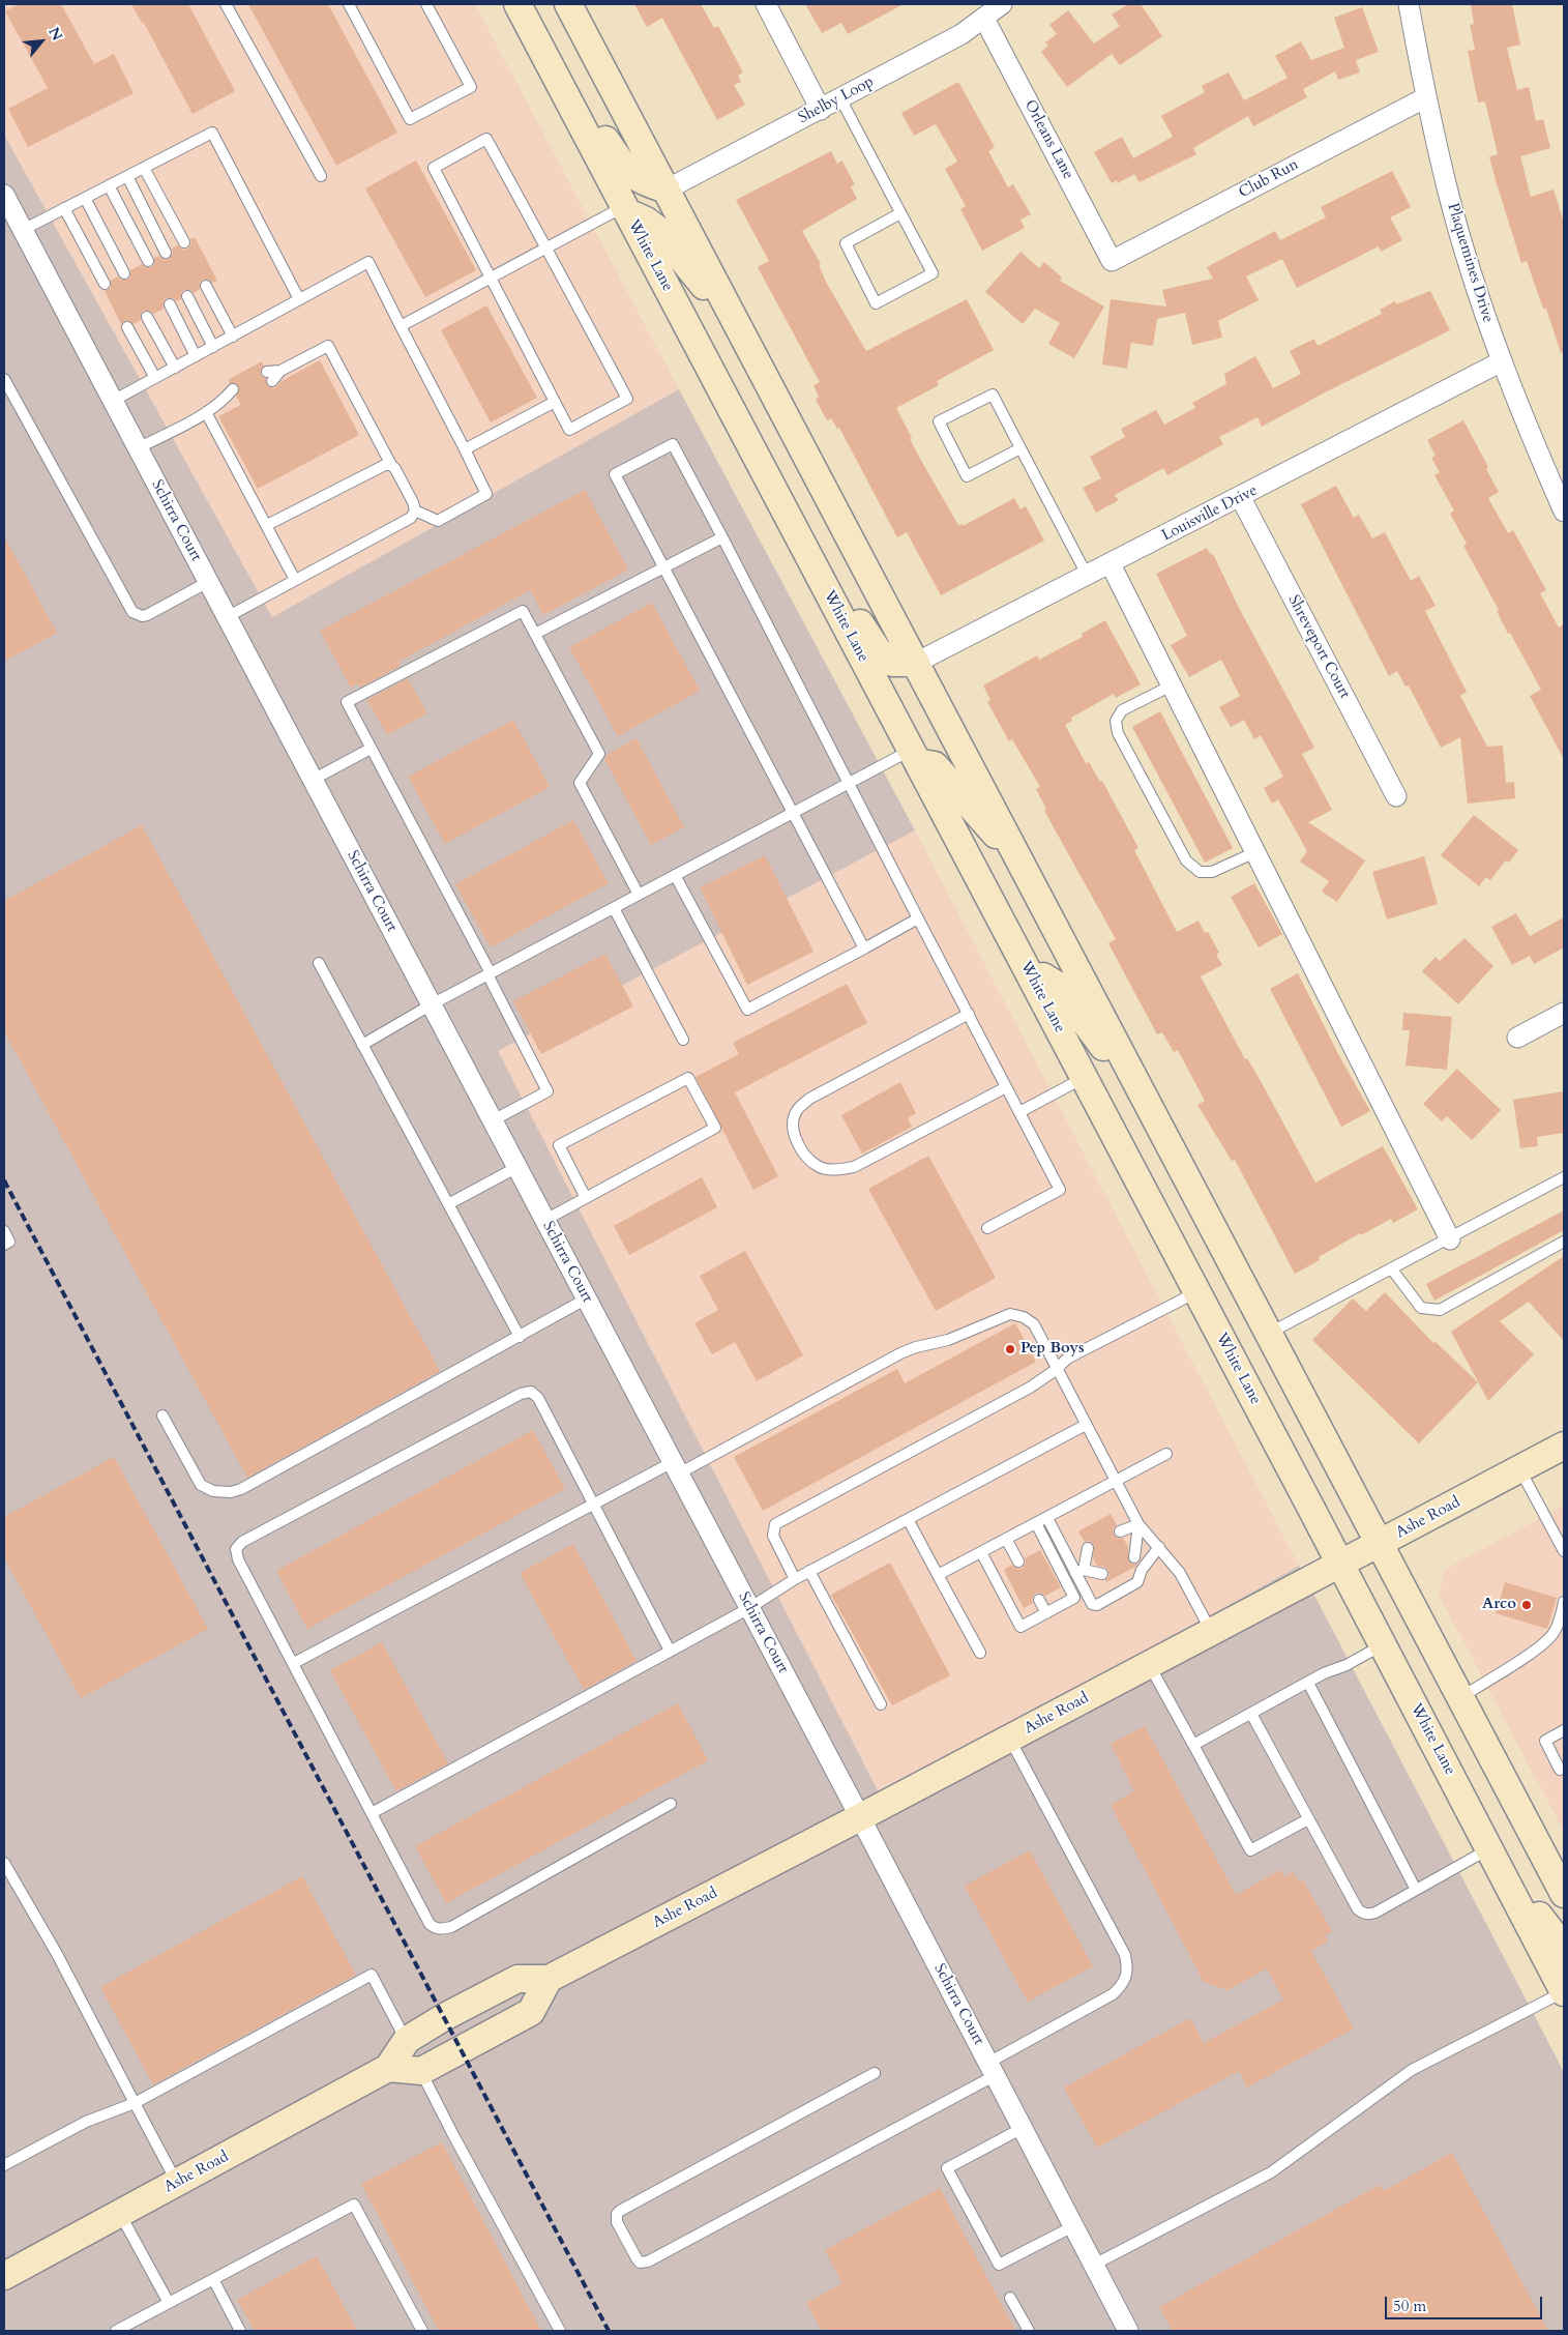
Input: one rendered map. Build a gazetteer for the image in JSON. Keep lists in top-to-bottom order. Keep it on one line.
{"streets":{"main road":["White Lane","Ashe Road"],"street":["Shelby Loop","Orleans Lane","Club Run","Plaquemines Drive","Louisville Drive","Schirra Court","Shreveport Court"]},"crossings":[["Shelby Loop","Orleans Lane"],["Orleans Lane","Club Run"],["Club Run","Plaquemines Drive"],["White Lane","Ashe Road"],["Plaquemines Drive","Louisville Drive"],["Louisville Drive","Shreveport Court"],["Schirra Court","Ashe Road"]],"places":["Pep Boys","Arco"],"scale_bar":"50 m","north":"top right"}
